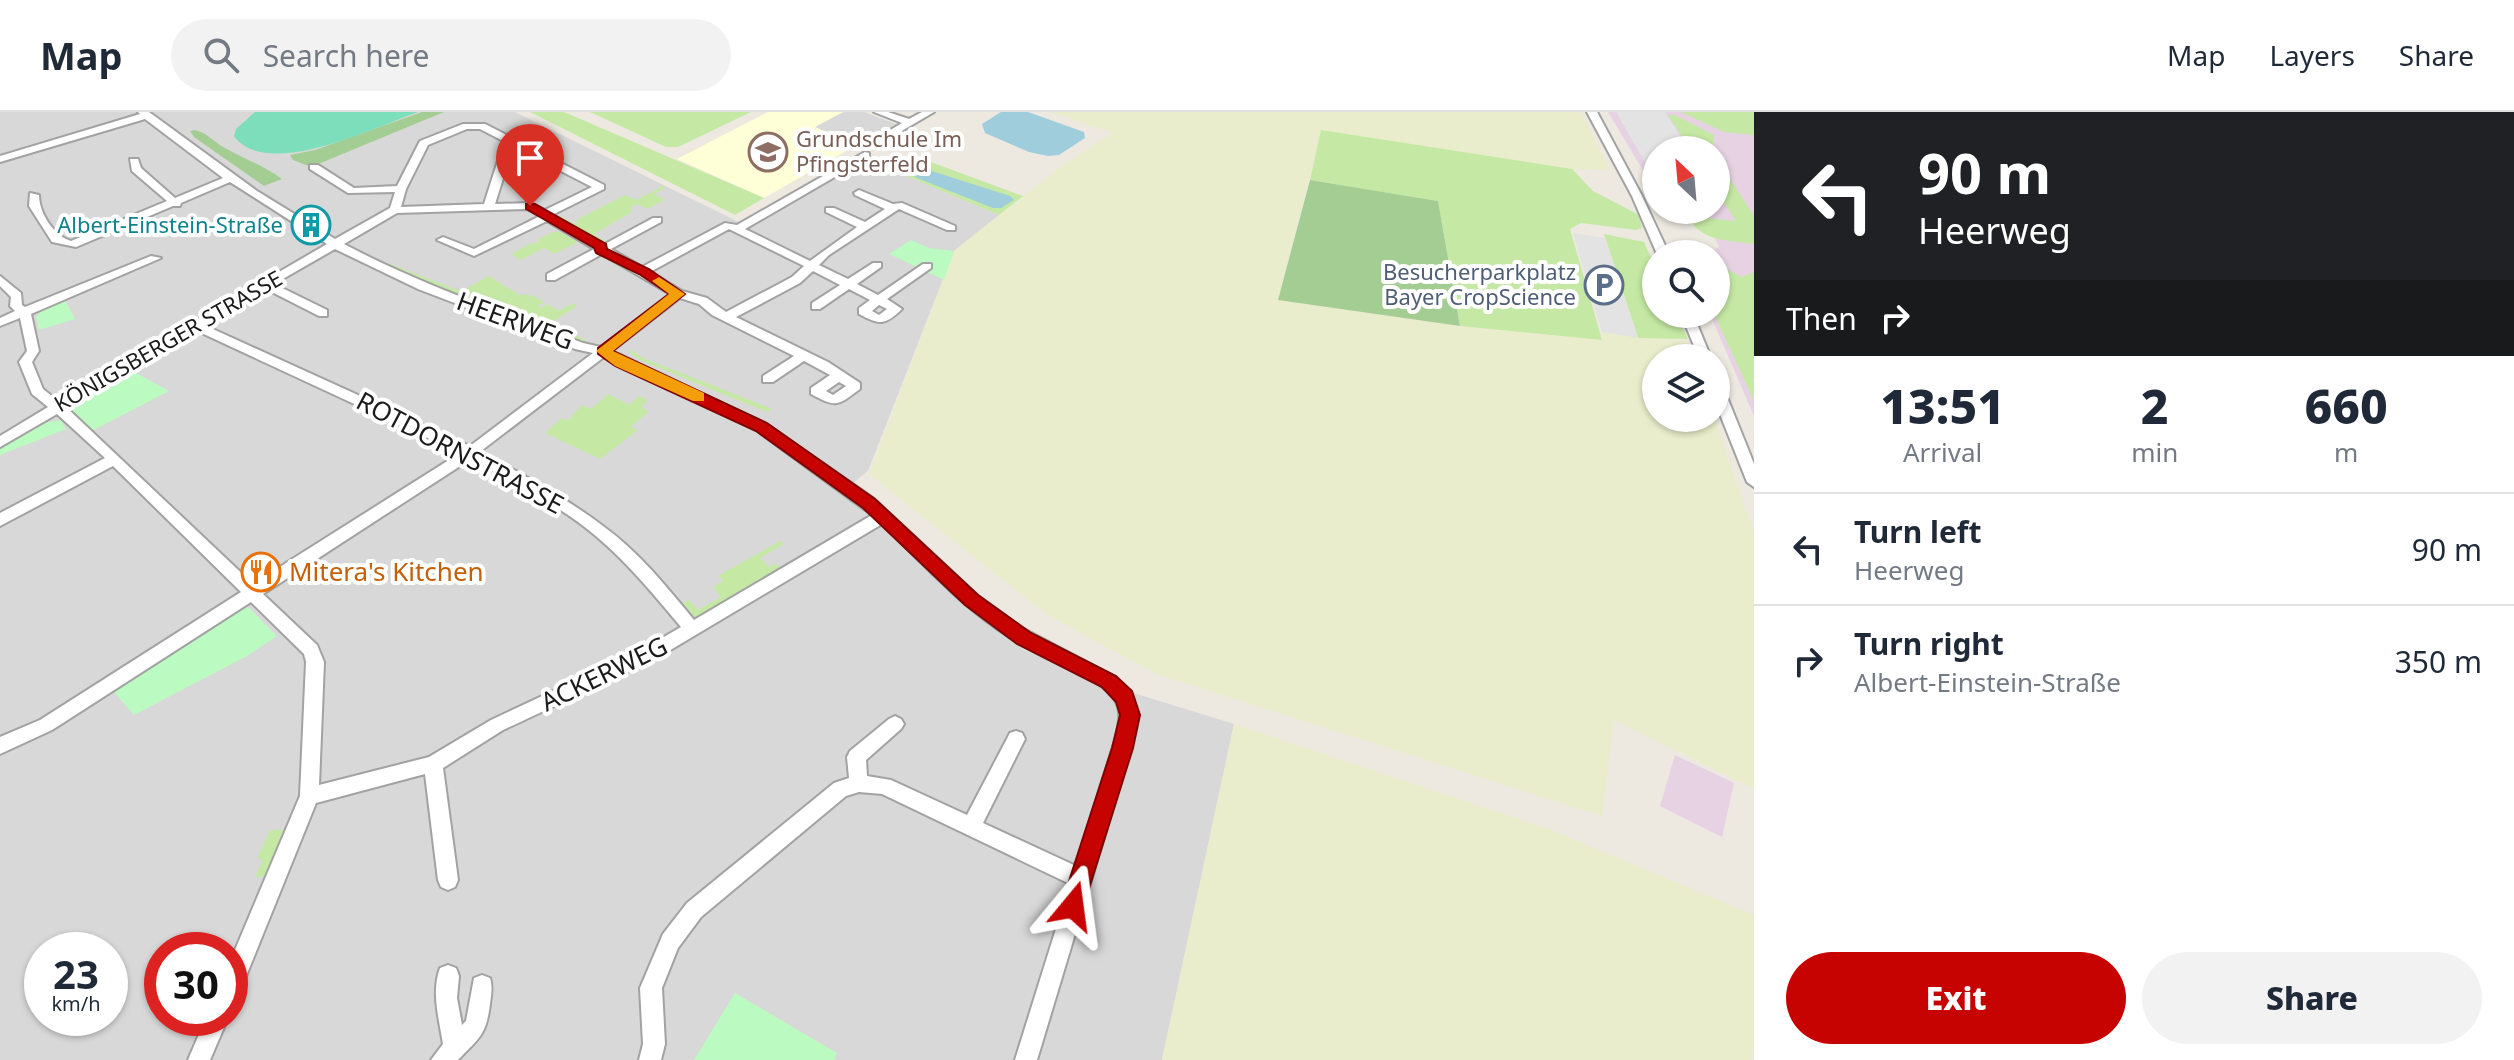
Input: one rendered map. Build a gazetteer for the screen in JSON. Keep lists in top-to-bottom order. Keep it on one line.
{"streets":{"street":["HEERWEG","KÖNIGSBERGER STRASSE","ROTDORNSTRASSE","ACKERWEG"]},"crossings":[["HEERWEG","KÖNIGSBERGER STRASSE"],["HEERWEG","ACKERWEG"],["KÖNIGSBERGER STRASSE","ROTDORNSTRASSE"],["ROTDORNSTRASSE","ACKERWEG"]],"places":{"school or university":["Grundschule Im Pfingsterfeld"],"building":["Albert-Einstein-Straße"],"parking":["Besucherparkplatz Bayer CropScience"],"restaurant":["Mitera's Kitchen"]},"north":"top left","page":{"header":"Map","search":"Search here","nav":["Map","Layers","Share"],"turn":["90 m","Heerweg"],"then":"Then","eta":["13:51","Arrival","2","min","660","m"],"list":[{"name":"Turn left","note":"Heerweg","value":"90 m"},{"name":"Turn right","note":"Albert-Einstein-Straße","value":"350 m"}],"speed":"23 km/h","limit":"30","buttons":["Exit","Share"]}}
